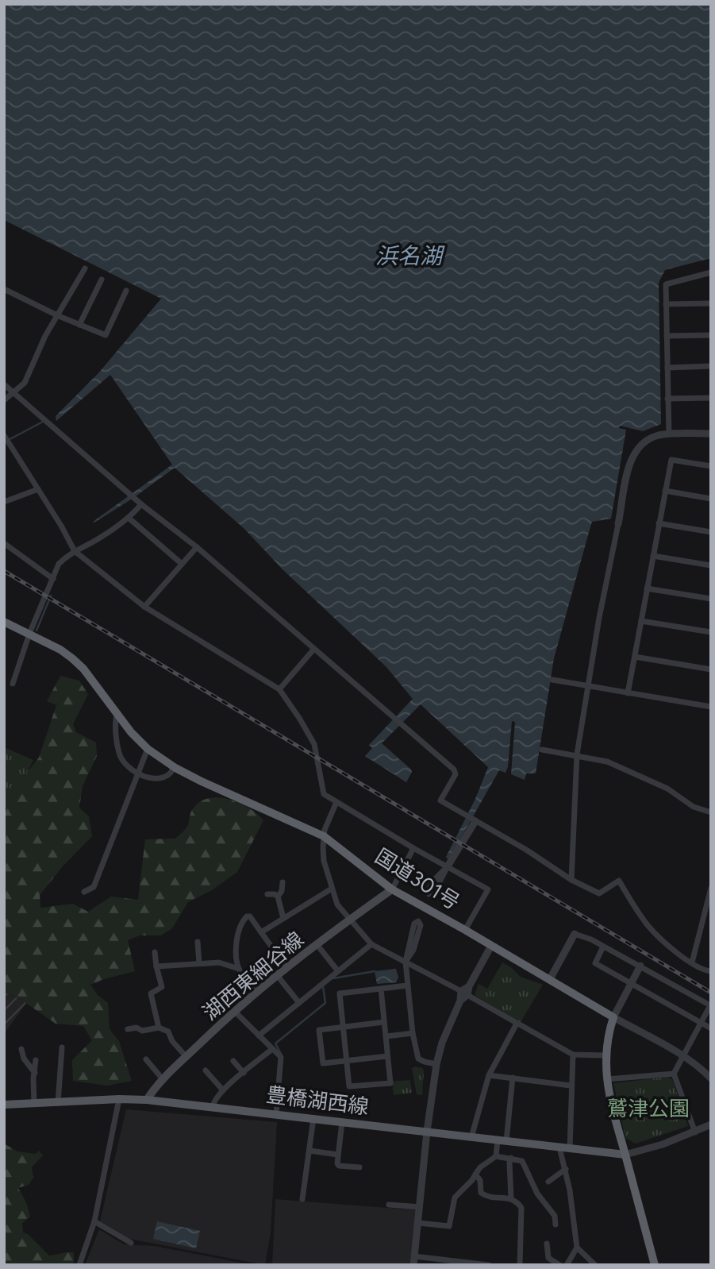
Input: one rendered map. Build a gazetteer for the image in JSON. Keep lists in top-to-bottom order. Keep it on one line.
{"streets":{"highway":["国道301号"],"main road":["湖西東細谷線","豊橋湖西線"]},"crossings":[["国道301号","湖西東細谷線"],["湖西東細谷線","豊橋湖西線"]],"water":["浜名湖"],"parks":["鷲津公園"]}
